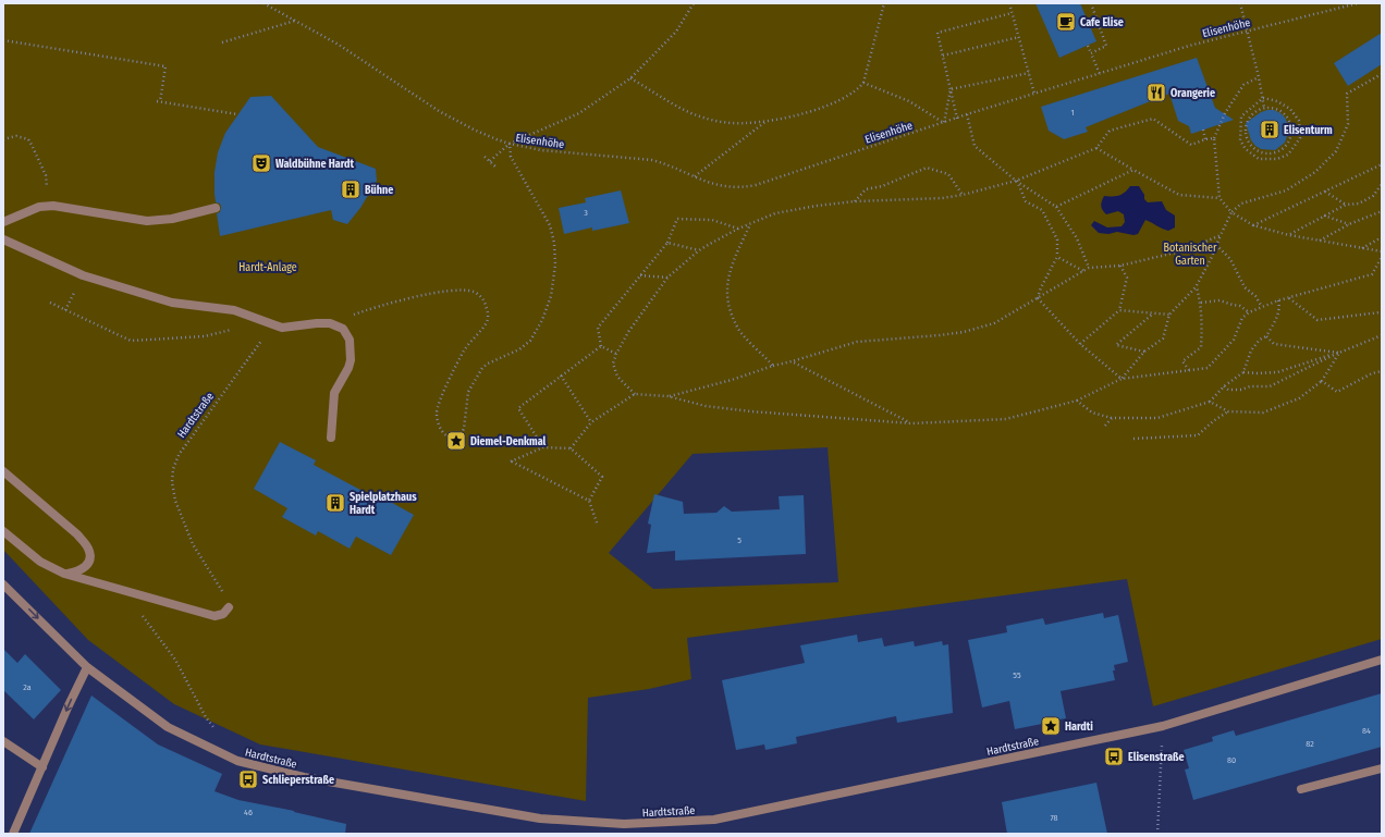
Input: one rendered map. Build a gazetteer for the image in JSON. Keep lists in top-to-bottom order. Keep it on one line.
{"streets":{"street":["Hardtstraße"],"path":["Elisenhöhe"]},"parks":["Botanischer Garten","Hardt-Anlage"],"places":{"cafe":["Cafe Elise"],"restaurant":["Orangerie"],"building":["Elisenturm","Bühne","Spielplatzhaus Hardt"],"theatre":["Waldbühne Hardt"],"place":["Diemel-Denkmal","Hardti"],"bus stop":["Elisenstraße","Schlieperstraße"]},"house_numbers":["1","3","5","55","2a","84","82","80","46","78"]}
